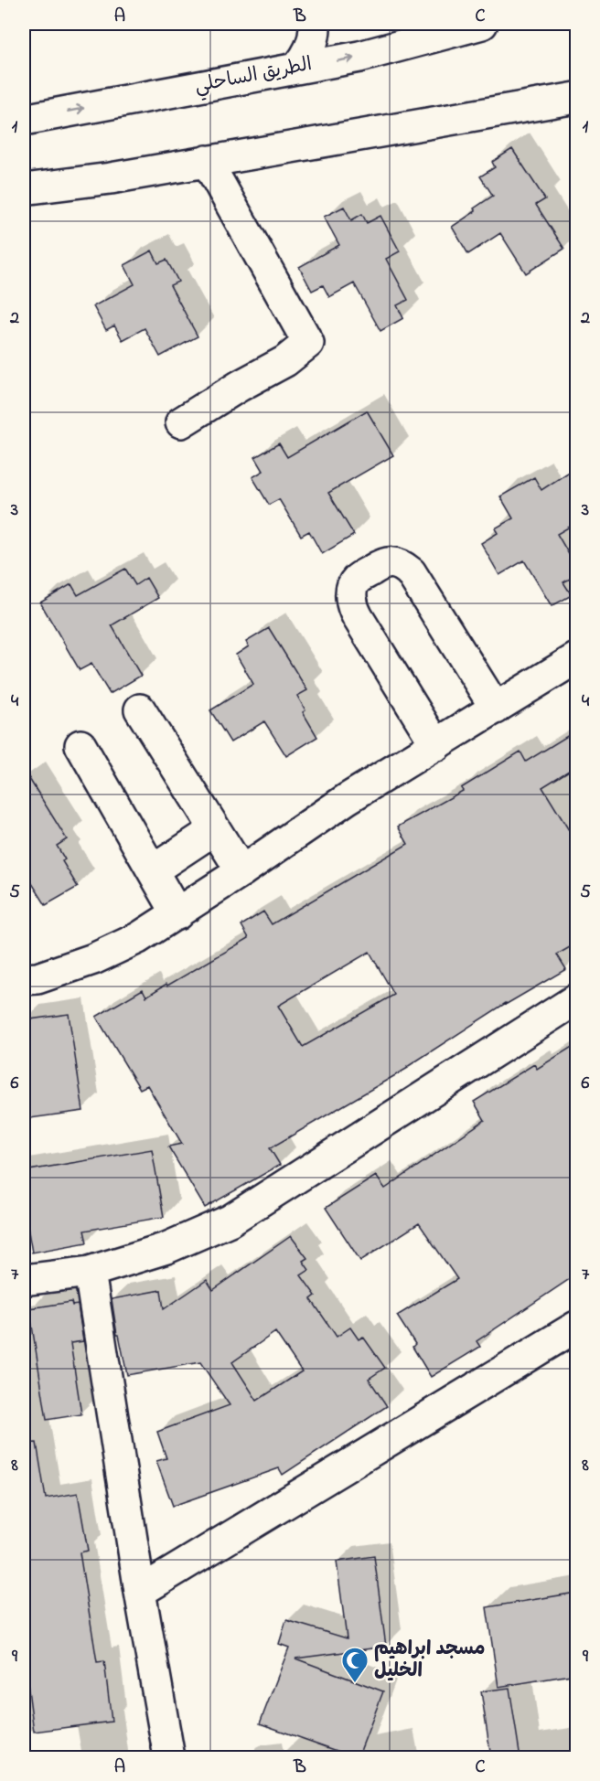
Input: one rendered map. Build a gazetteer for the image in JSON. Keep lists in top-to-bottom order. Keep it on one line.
{"streets":{"main road":["الطريق الساحلي"]},"places":{"mosque":["مسجد ابراهيم الخليل"]},"grid":{"columns":["A","B","C"],"rows":["1","2","3","4","5","6","7","8","9"]}}
